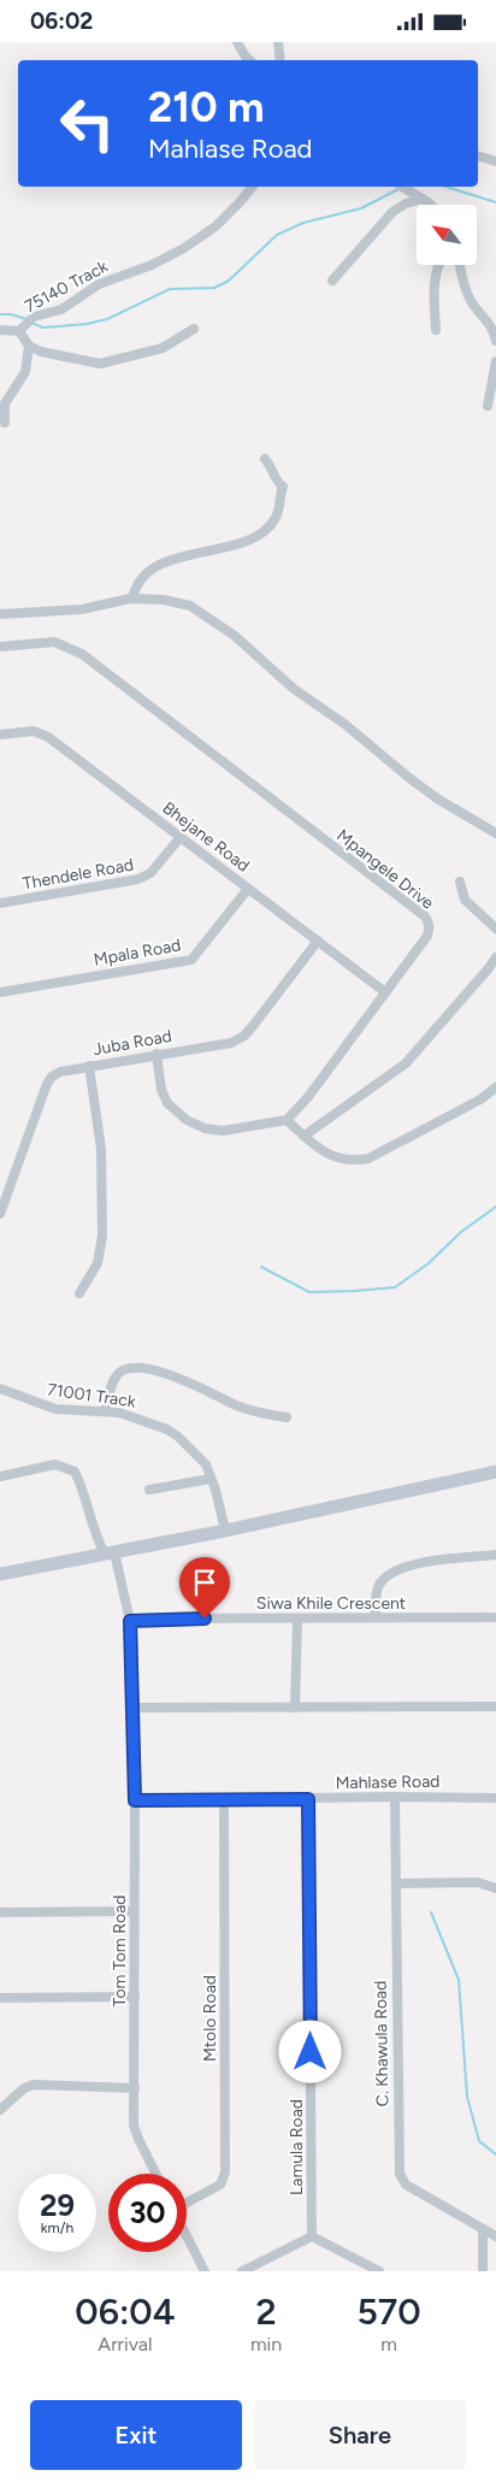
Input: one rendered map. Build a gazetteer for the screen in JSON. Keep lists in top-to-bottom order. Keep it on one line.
{"streets":{"street":["75140 Track","Bhejane Road","Mpangele Drive","Thendele Road","Mpala Road","Juba Road","71001 Track","Siwa Khile Crescent","Mahlase Road","Tom Tom Road","Mtolo Road","C. Khawula Road","Lamula Road"]},"crossings":[["Bhejane Road","Mpangele Drive"],["Bhejane Road","Thendele Road"],["Bhejane Road","Mpala Road"],["Bhejane Road","Juba Road"],["Siwa Khile Crescent","Tom Tom Road"],["Mahlase Road","Tom Tom Road"],["Mahlase Road","Mtolo Road"],["Mahlase Road","C. Khawula Road"],["Mahlase Road","Lamula Road"]],"north":"top left","page":{"status":"06:02","turn":["210 m","Mahlase Road"],"speed":"29 km/h","limit":"30","eta":["06:04","Arrival","2","min","570","m"],"buttons":["Exit","Share"]}}
